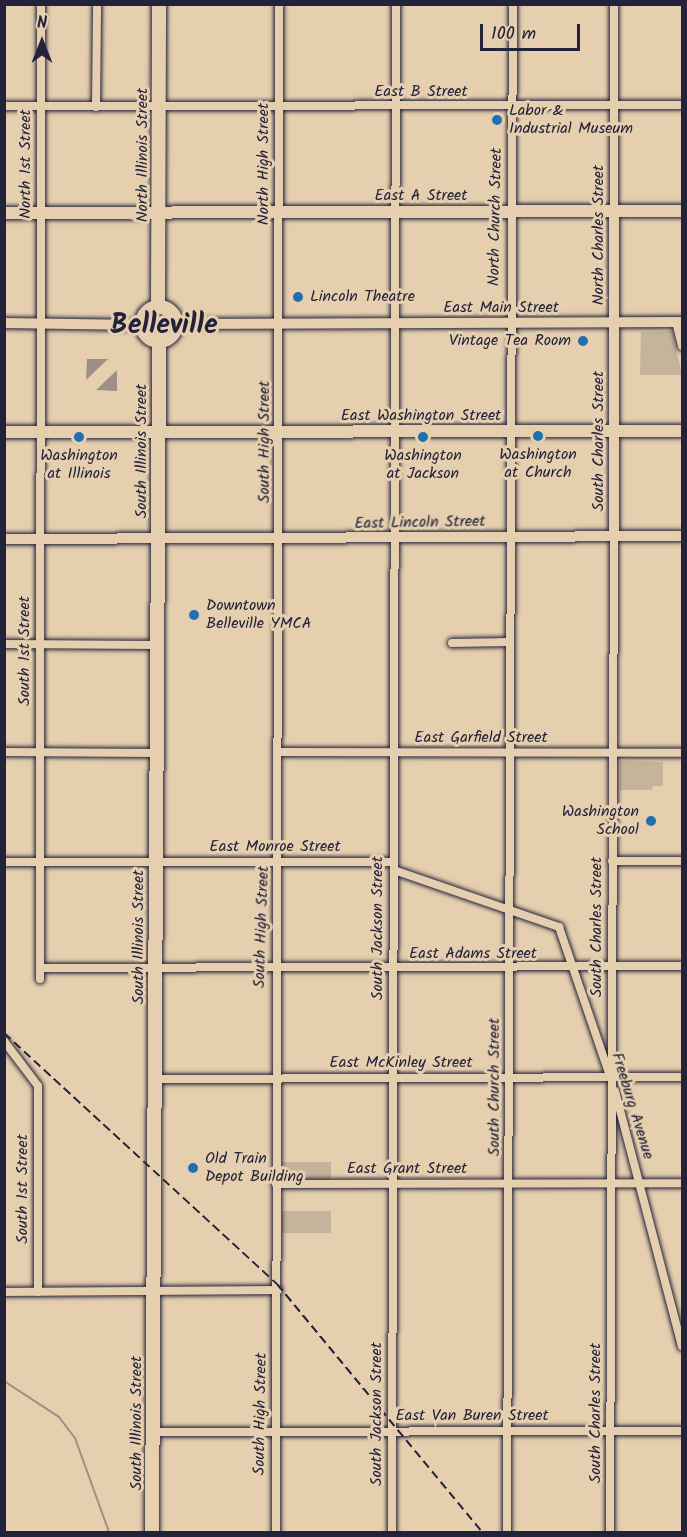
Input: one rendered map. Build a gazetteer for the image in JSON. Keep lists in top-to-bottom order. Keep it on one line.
{"streets":{"main road":["North Illinois Street","East A Street","East Washington Street","South Illinois Street"],"street":["East B Street","North 1st Street","North High Street","North Church Street","North Charles Street","East Main Street","South Charles Street","South High Street","East Lincoln Street","South 1st Street","East Garfield Street","East Monroe Street","South Jackson Street","East Adams Street","East McKinley Street","South Church Street","Freeburg Avenue","East Grant Street","East Van Buren Street"]},"crossings":[["East B Street","North Illinois Street"],["East B Street","North 1st Street"],["East B Street","North High Street"],["East B Street","North Church Street"],["East B Street","North Charles Street"],["East B Street","South Jackson Street"],["North Illinois Street","East A Street"],["North Illinois Street","East Main Street"],["North Illinois Street","South Illinois Street"],["North 1st Street","East A Street"],["North 1st Street","South 1st Street"],["North High Street","East A Street"],["North High Street","East Main Street"],["North High Street","South High Street"],["East A Street","North Church Street"],["East A Street","North Charles Street"],["East A Street","South Jackson Street"],["North Church Street","East Main Street"],["North Church Street","South Church Street"],["North Charles Street","East Main Street"],["North Charles Street","South Charles Street"],["East Main Street","South Charles Street"],["East Main Street","South High Street"],["East Main Street","South Illinois Street"],["East Main Street","South Jackson Street"],["East Main Street","South Church Street"],["East Washington Street","South Charles Street"],["East Washington Street","South High Street"],["East Washington Street","South Illinois Street"],["East Washington Street","South 1st Street"],["East Washington Street","South Jackson Street"],["East Washington Street","South Church Street"],["South Charles Street","East Lincoln Street"],["South Charles Street","East Garfield Street"],["South Charles Street","East Adams Street"],["South Charles Street","East McKinley Street"],["South Charles Street","Freeburg Avenue"],["South Charles Street","East Grant Street"],["South Charles Street","East Van Buren Street"],["South High Street","East Lincoln Street"],["South High Street","East Garfield Street"],["South High Street","East Monroe Street"],["South High Street","East Adams Street"],["South High Street","East McKinley Street"],["South High Street","East Grant Street"],["South High Street","East Van Buren Street"],["South Illinois Street","East Lincoln Street"],["South Illinois Street","East Monroe Street"],["South Illinois Street","East Adams Street"],["South Illinois Street","East McKinley Street"],["South Illinois Street","East Van Buren Street"],["East Lincoln Street","South 1st Street"],["East Lincoln Street","South Jackson Street"],["East Lincoln Street","South Church Street"],["South 1st Street","East Monroe Street"],["South 1st Street","East Adams Street"],["East Garfield Street","South Jackson Street"],["East Garfield Street","South Church Street"],["East Monroe Street","South Jackson Street"],["East Monroe Street","South Church Street"],["East Monroe Street","Freeburg Avenue"],["South Jackson Street","East Adams Street"],["South Jackson Street","East McKinley Street"],["South Jackson Street","East Grant Street"],["South Jackson Street","East Van Buren Street"],["East Adams Street","South Church Street"],["East Adams Street","Freeburg Avenue"],["East McKinley Street","South Church Street"],["East McKinley Street","Freeburg Avenue"],["South Church Street","Freeburg Avenue"],["South Church Street","East Grant Street"],["South Church Street","East Van Buren Street"],["Freeburg Avenue","East Grant Street"]],"districts":["Belleville"],"places":["Labor & Industrial Museum","Lincoln Theatre","Vintage Tea Room","Washington at Church","Washington at Illinois","Washington at Jackson","Downtown Belleville YMCA","Washington School","Old Train Depot Building"],"scale_bar":"100 m","north":"top"}
